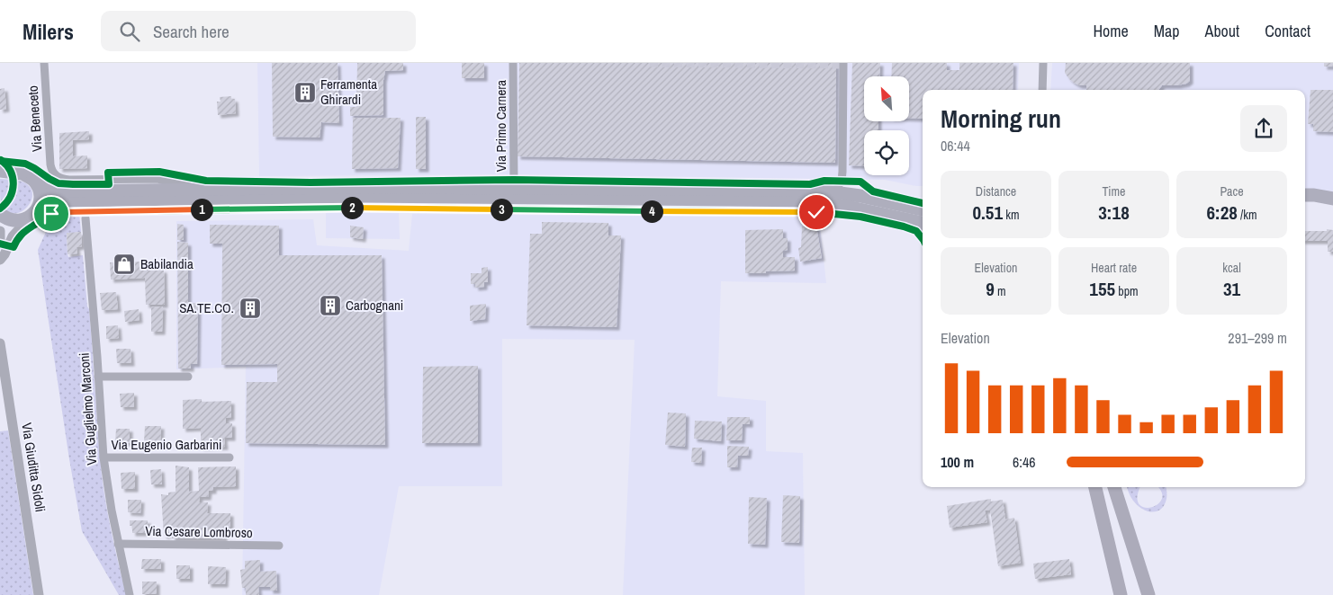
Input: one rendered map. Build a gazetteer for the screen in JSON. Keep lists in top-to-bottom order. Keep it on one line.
{"streets":{"street":["Via Beneceto","Via Primo Carnera","Via Guglielmo Marconi","Via Eugenio Garbarini","Via Giuditta Sidoli","Via Cesare Lombroso"]},"crossings":[["Via Guglielmo Marconi","Via Eugenio Garbarini"],["Via Guglielmo Marconi","Via Cesare Lombroso"]],"places":{"building":["Ferramenta Ghirardi","Carbognani","SA.TE.CO."],"shop":["Babilandia"]},"north":"top left","page":{"header":"Milers","search":"Search here","nav":["Home","Map","About","Contact"],"heading":["Morning run","06:44"],"stats":[["Distance","0.51 km"],["Time","3:18"],["Pace","6:28 /km"],["Elevation","9 m"],["Heart rate","155 bpm"],["kcal","31"]],"pins":["2","1","3","4"],"chart":["Elevation","291–299 m"],"list":[{"name":"100 m","note":"6:46"}]}}
